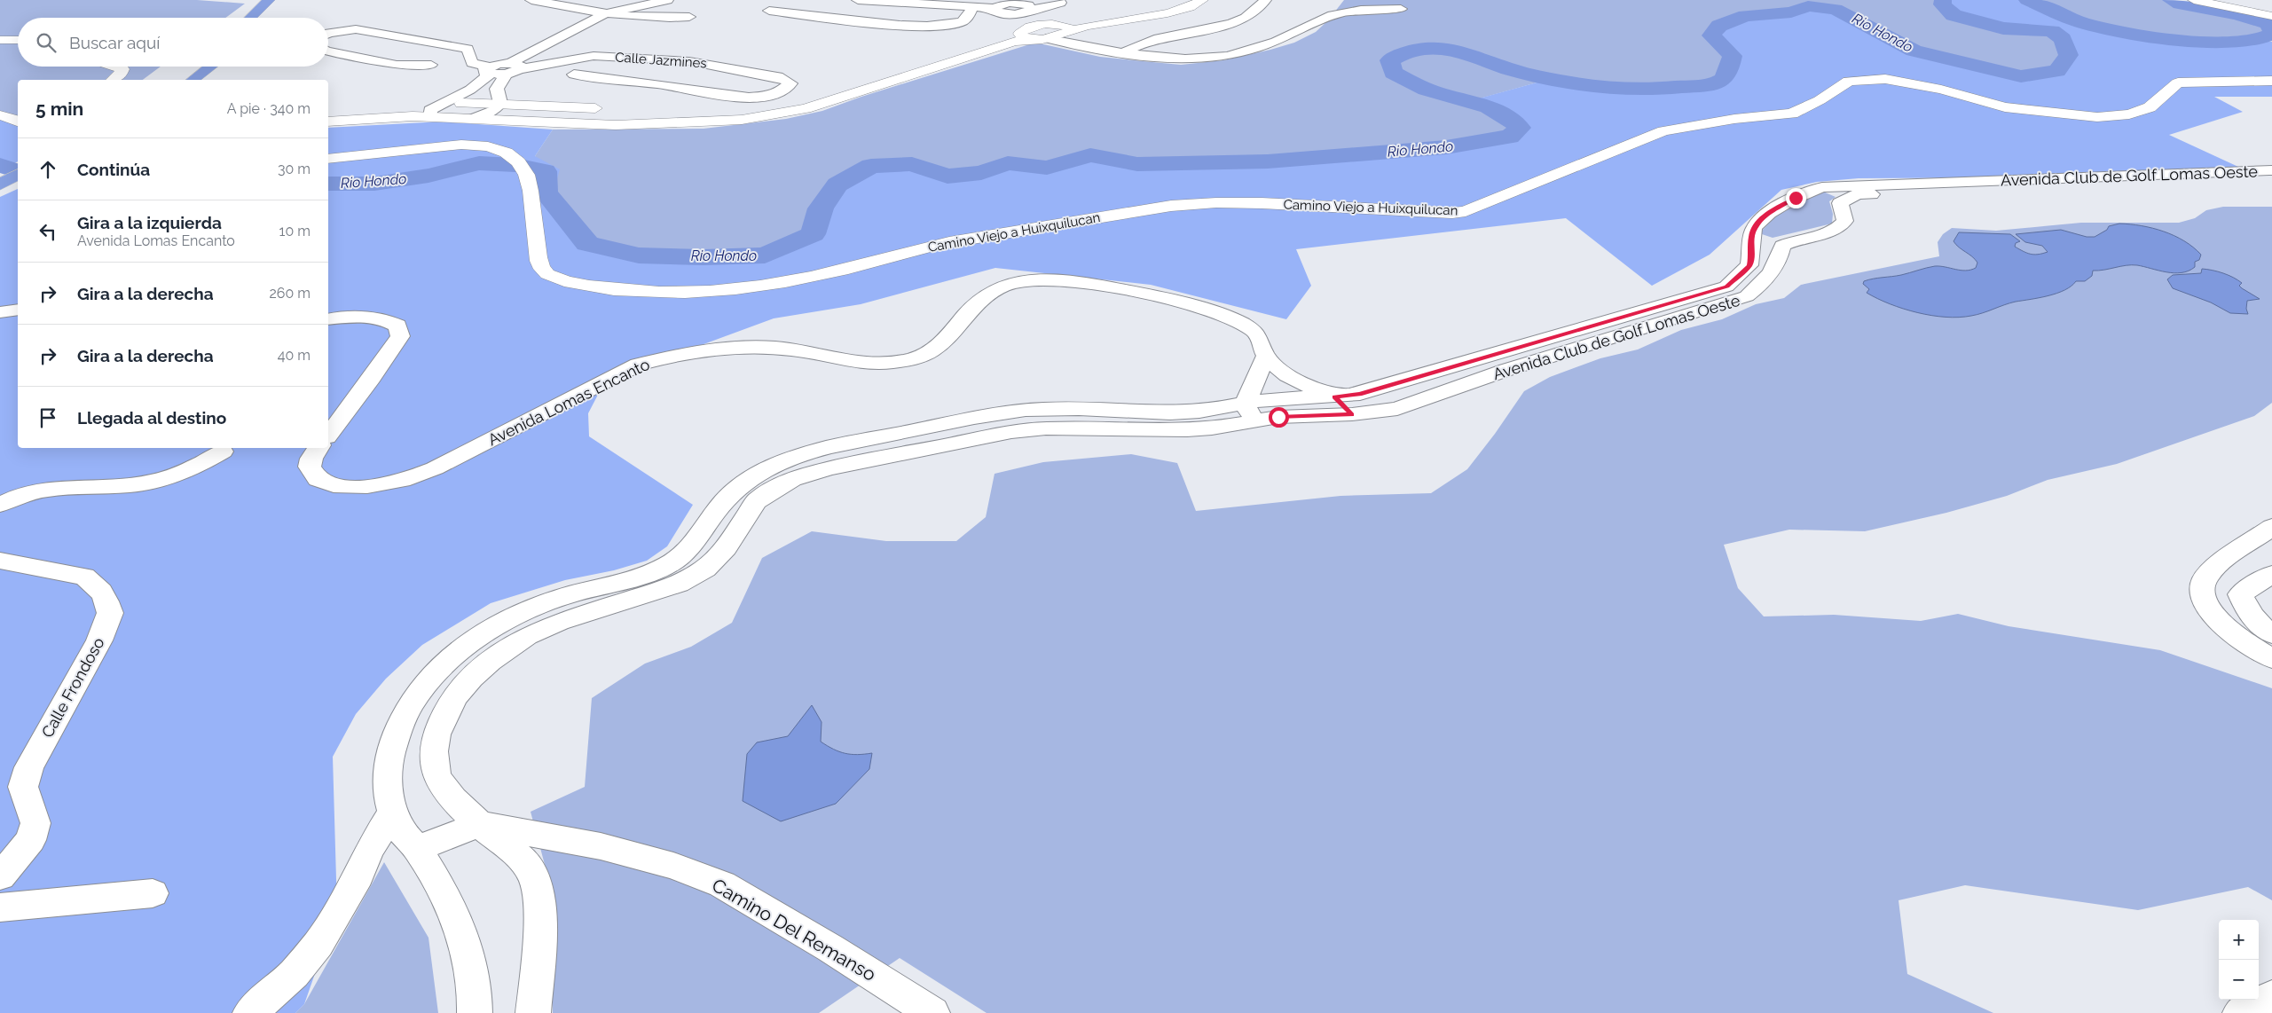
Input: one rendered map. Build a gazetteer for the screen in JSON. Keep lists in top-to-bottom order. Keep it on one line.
{"streets":{"main road":["Camino Viejo a Huixquilucan"],"street":["Calle Jazmines","Avenida Club de Golf Lomas Oeste","Avenida Lomas Encanto","Calle Frondoso","Camino Del Remanso"]},"crossings":[["Avenida Club de Golf Lomas Oeste","Avenida Lomas Encanto"],["Avenida Club de Golf Lomas Oeste","Camino Del Remanso"]],"water":["Rio Hondo"],"page":{"search":"Buscar aquí","heading":["5 min","A pie · 340 m"],"list":[["Continúa","30 m"],["Gira a la izquierda","Avenida Lomas Encanto","10 m"],["Gira a la derecha","260 m"],["Gira a la derecha","40 m"],"Llegada al destino"],"map_buttons":["+","−"]}}
